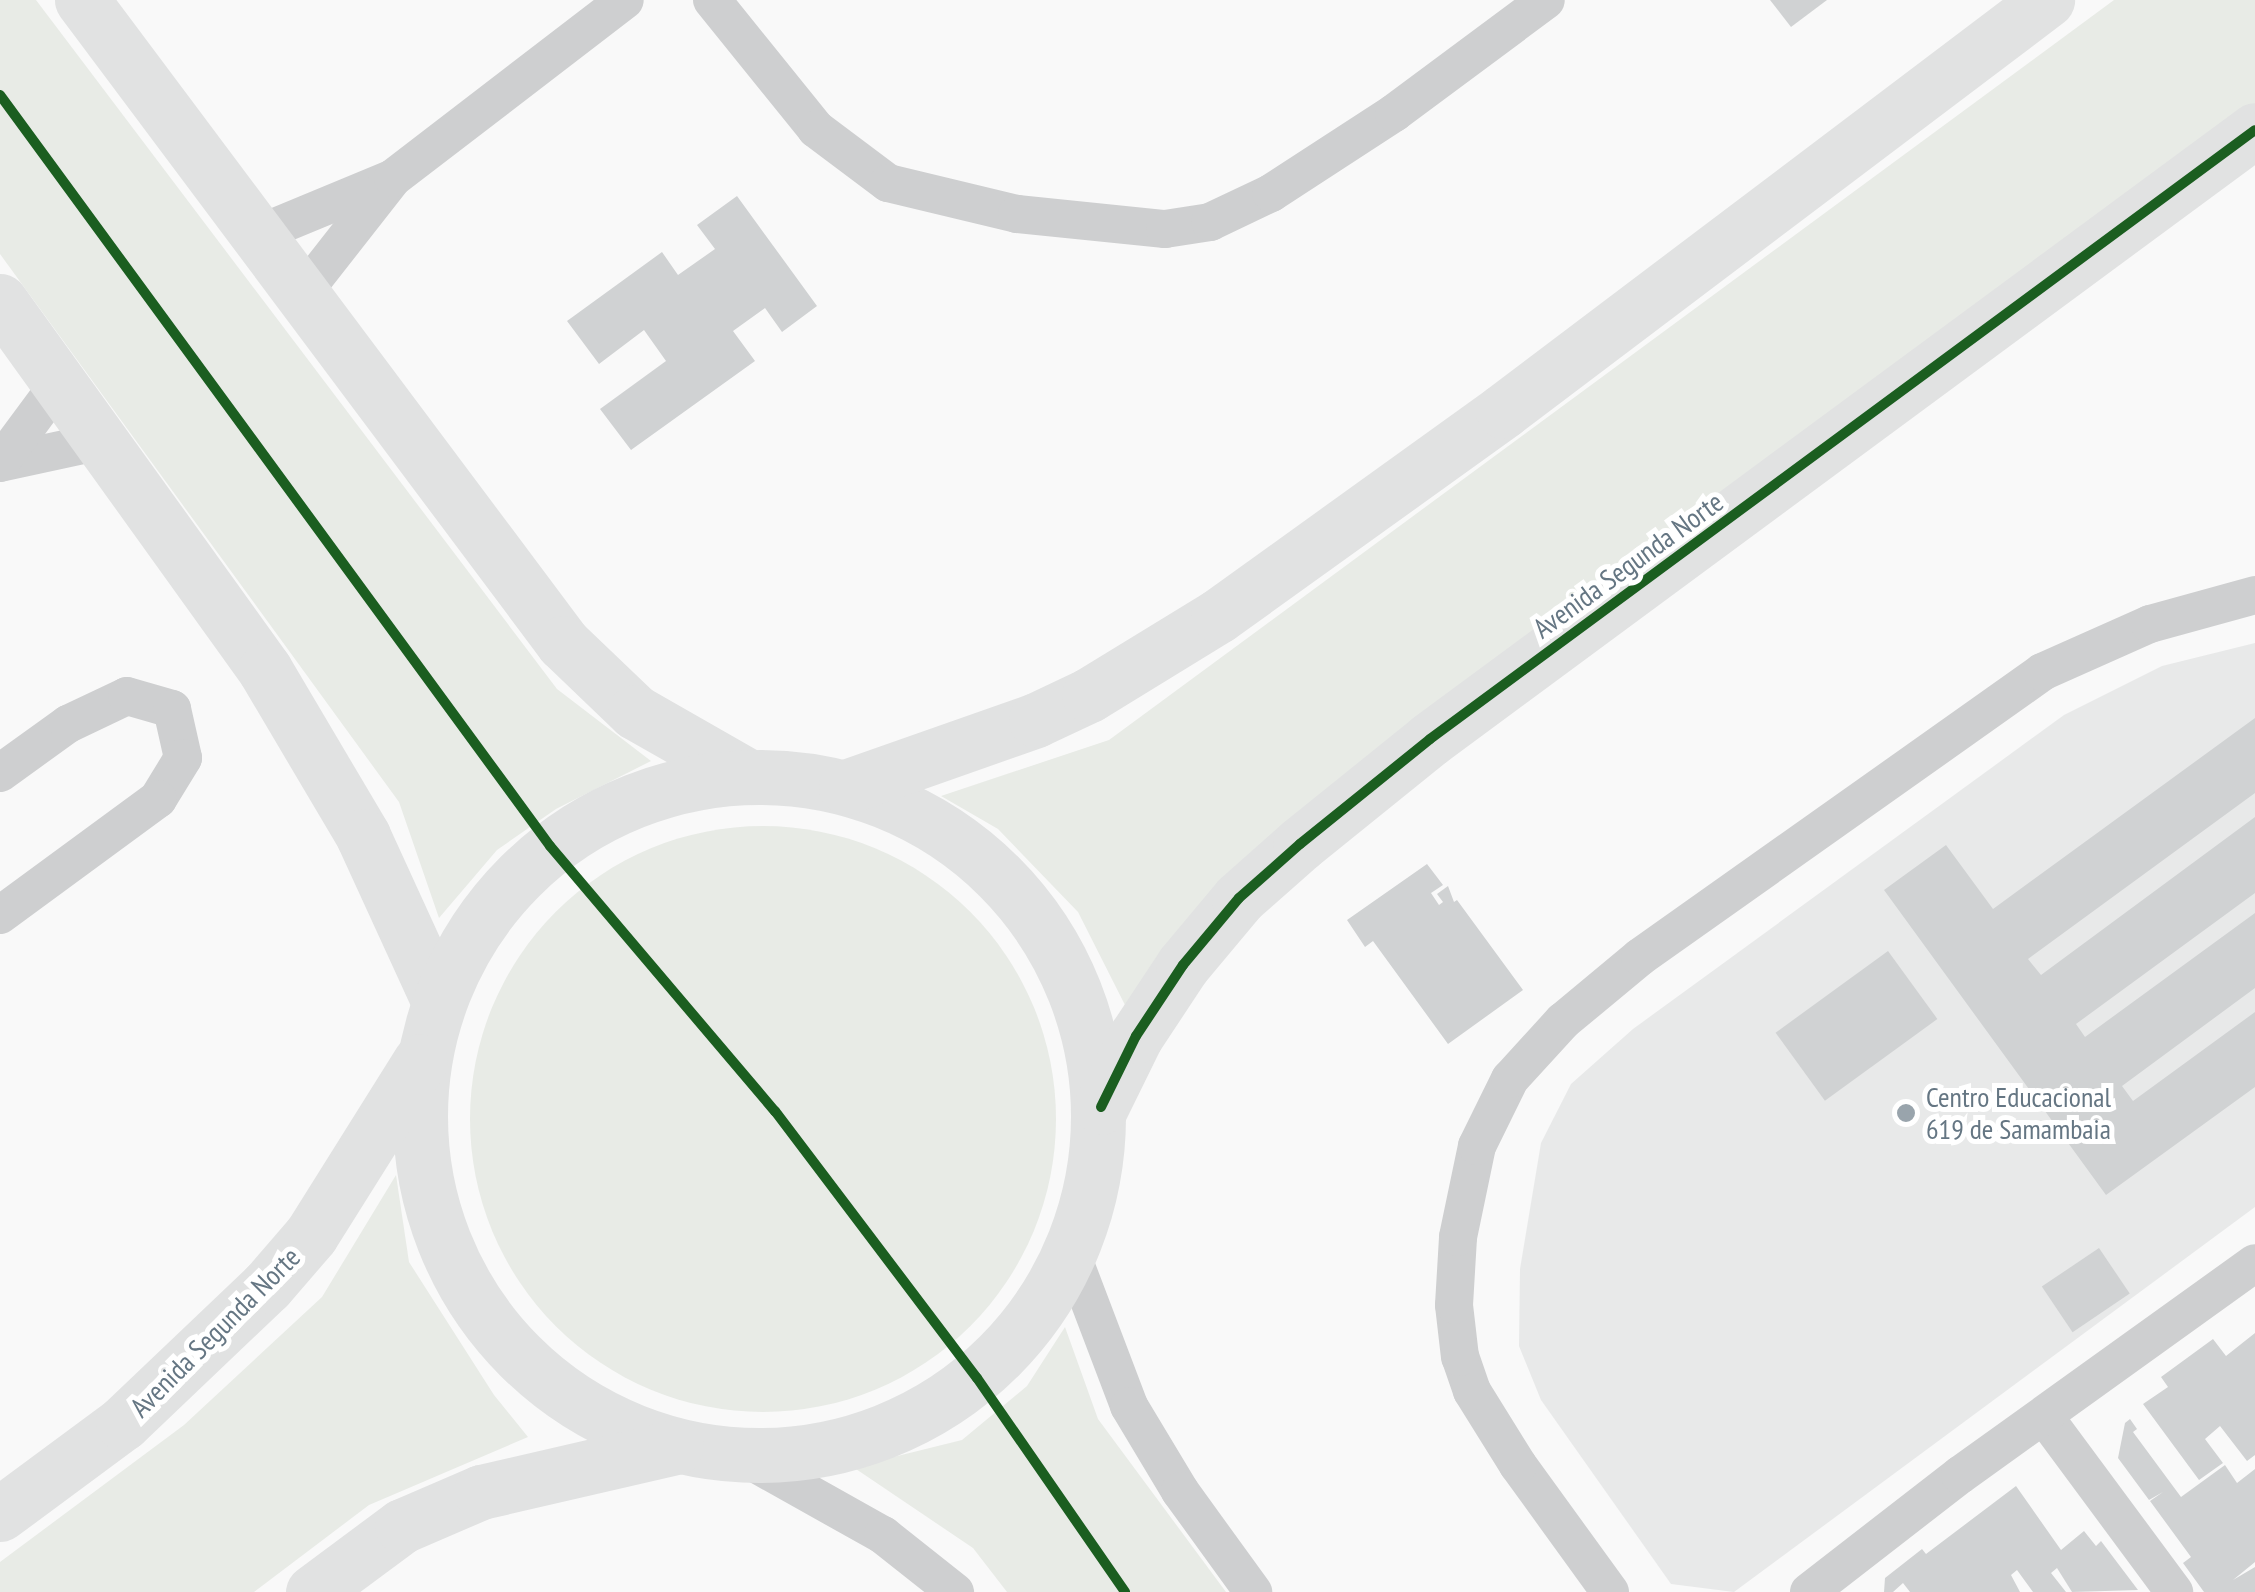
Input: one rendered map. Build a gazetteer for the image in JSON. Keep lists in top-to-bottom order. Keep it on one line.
{"streets":{"main road":["Avenida Segunda Norte"]},"places":["Centro Educacional 619 de Samambaia"]}
